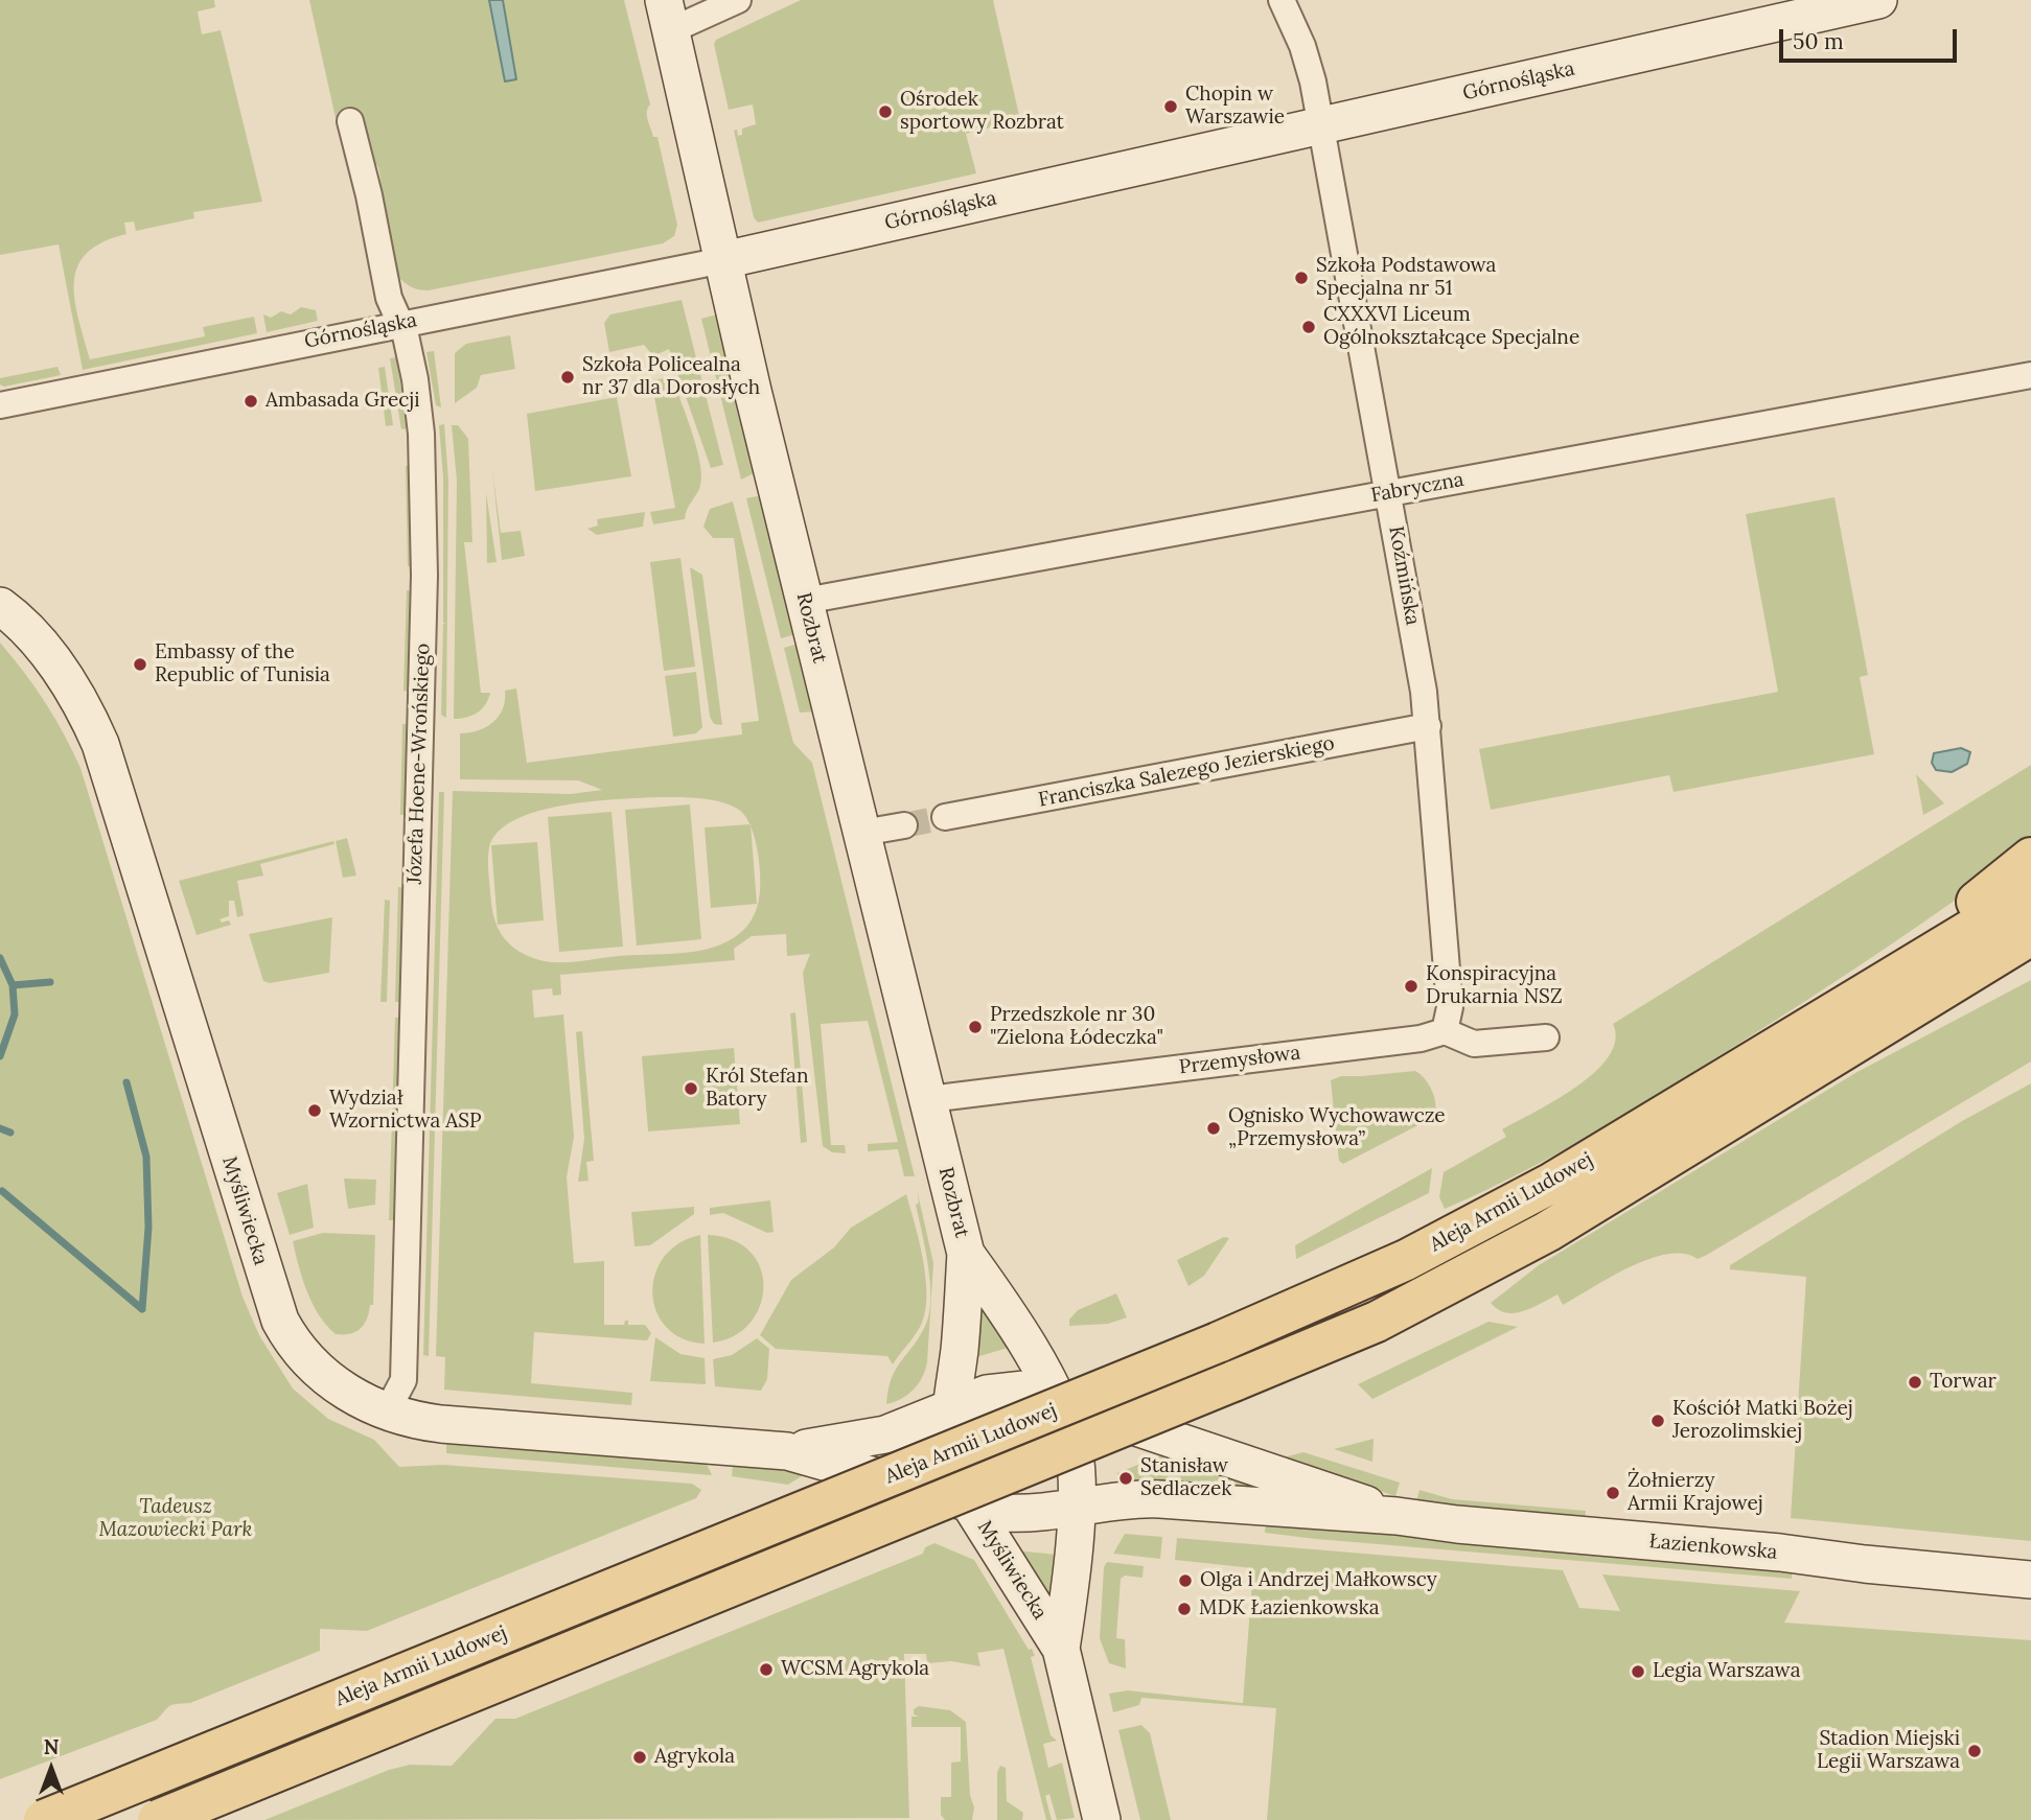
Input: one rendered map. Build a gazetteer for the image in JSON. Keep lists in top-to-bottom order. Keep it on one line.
{"streets":{"main road":["Aleja Armii Ludowej"],"street":["Górnośląska","Fabryczna","Koźmińska","Rozbrat","Józefa Hoene-Wrońskiego","Franciszka Salezego Jezierskiego","Przemysłowa","Myśliwiecka","Łazienkowska"]},"crossings":[["Górnośląska","Koźmińska"],["Górnośląska","Rozbrat"],["Górnośląska","Józefa Hoene-Wrońskiego"],["Fabryczna","Koźmińska"],["Fabryczna","Rozbrat"],["Koźmińska","Franciszka Salezego Jezierskiego"],["Koźmińska","Przemysłowa"],["Rozbrat","Przemysłowa"],["Rozbrat","Myśliwiecka"],["Rozbrat","Łazienkowska"],["Józefa Hoene-Wrońskiego","Myśliwiecka"],["Myśliwiecka","Łazienkowska"]],"parks":["Tadeusz Mazowiecki Park"],"places":["Chopin w Warszawie","Ośrodek sportowy Rozbrat","Szkoła Podstawowa Specjalna nr 51","CXXXVI Liceum Ogólnokształcące Specjalne","Szkoła Policealna nr 37 dla Dorosłych","Ambasada Grecji","Embassy of the Republic of Tunisia","Konspiracyjna Drukarnia NSZ","Przedszkole nr 30 \"Zielona Łódeczka\"","Król Stefan Batory","Wydział Wzornictwa ASP","Ognisko Wychowawcze „Przemysłowa”","Torwar","Kościół Matki Bożej Jerozolimskiej","Stanisław Sedlaczek","Żołnierzy Armii Krajowej","Olga i Andrzej Małkowscy","MDK Łazienkowska","WCSM Agrykola","Legia Warszawa","Stadion Miejski Legii Warszawa","Agrykola"],"scale_bar":"50 m","north":"top"}
